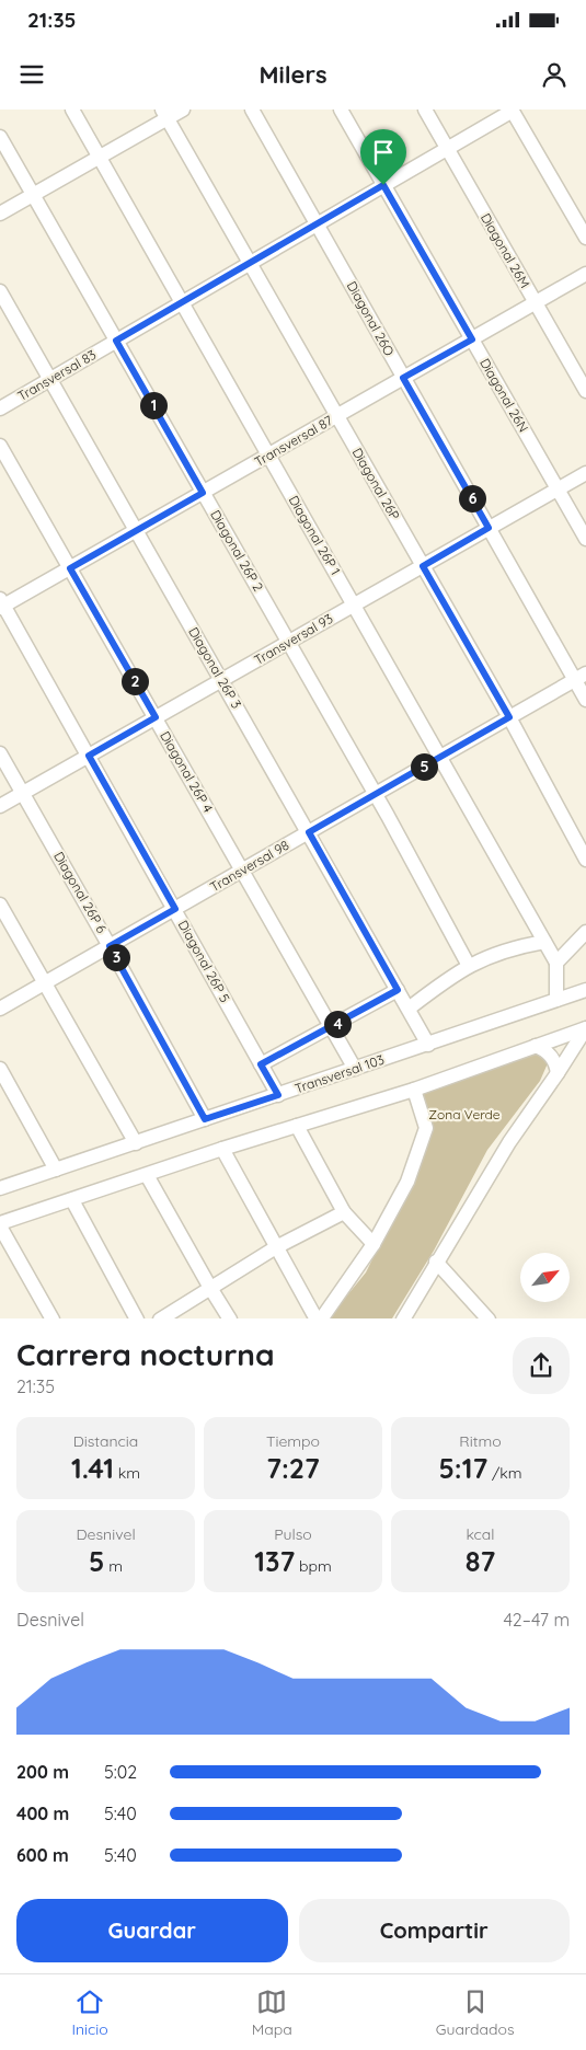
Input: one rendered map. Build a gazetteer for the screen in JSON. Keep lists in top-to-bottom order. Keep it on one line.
{"streets":{"street":["Diagonal 26M","Diagonal 26O","Transversal 83","Diagonal 26N","Transversal 87","Diagonal 26P","Diagonal 26P 1","Diagonal 26P 2","Transversal 93","Diagonal 26P 3","Diagonal 26P 4","Transversal 98","Diagonal 26P 6","Diagonal 26P 5","Transversal 103"]},"crossings":[["Diagonal 26M","Transversal 83"],["Diagonal 26M","Transversal 87"],["Diagonal 26O","Transversal 83"],["Diagonal 26O","Transversal 87"],["Diagonal 26O","Transversal 93"],["Diagonal 26O","Transversal 98"],["Transversal 83","Diagonal 26N"],["Transversal 83","Diagonal 26P"],["Transversal 83","Diagonal 26P 1"],["Transversal 83","Diagonal 26P 2"],["Transversal 83","Diagonal 26P 3"],["Diagonal 26N","Transversal 87"],["Diagonal 26N","Transversal 93"],["Transversal 87","Diagonal 26P"],["Transversal 87","Diagonal 26P 1"],["Transversal 87","Diagonal 26P 2"],["Transversal 87","Diagonal 26P 3"],["Transversal 87","Diagonal 26P 4"],["Transversal 87","Diagonal 26P 5"],["Diagonal 26P","Transversal 93"],["Diagonal 26P","Transversal 98"],["Diagonal 26P 1","Transversal 93"],["Diagonal 26P 1","Transversal 98"],["Diagonal 26P 2","Transversal 93"],["Diagonal 26P 2","Transversal 98"],["Transversal 93","Diagonal 26P 3"],["Transversal 93","Diagonal 26P 4"],["Transversal 93","Diagonal 26P 6"],["Transversal 93","Diagonal 26P 5"],["Diagonal 26P 3","Transversal 98"],["Diagonal 26P 3","Transversal 103"],["Diagonal 26P 4","Transversal 98"],["Diagonal 26P 4","Transversal 103"],["Transversal 98","Diagonal 26P 6"],["Transversal 98","Diagonal 26P 5"],["Diagonal 26P 6","Transversal 103"],["Diagonal 26P 5","Transversal 103"]],"parks":["Zona Verde"],"north":"top right","page":{"status":"21:35","header":"Milers","pins":["1","6","2","5","3","4"],"heading":["Carrera nocturna","21:35"],"stats":[["Distancia","1.41 km"],["Tiempo","7:27"],["Ritmo","5:17 /km"],["Desnivel","5 m"],["Pulso","137 bpm"],["kcal","87"]],"chart":["Desnivel","42–47 m"],"list":[{"name":"200 m","note":"5:02"},{"name":"400 m","note":"5:40"},{"name":"600 m","note":"5:40"}],"buttons":["Guardar","Compartir"],"tabs":["Inicio","Mapa","Guardados"]}}
